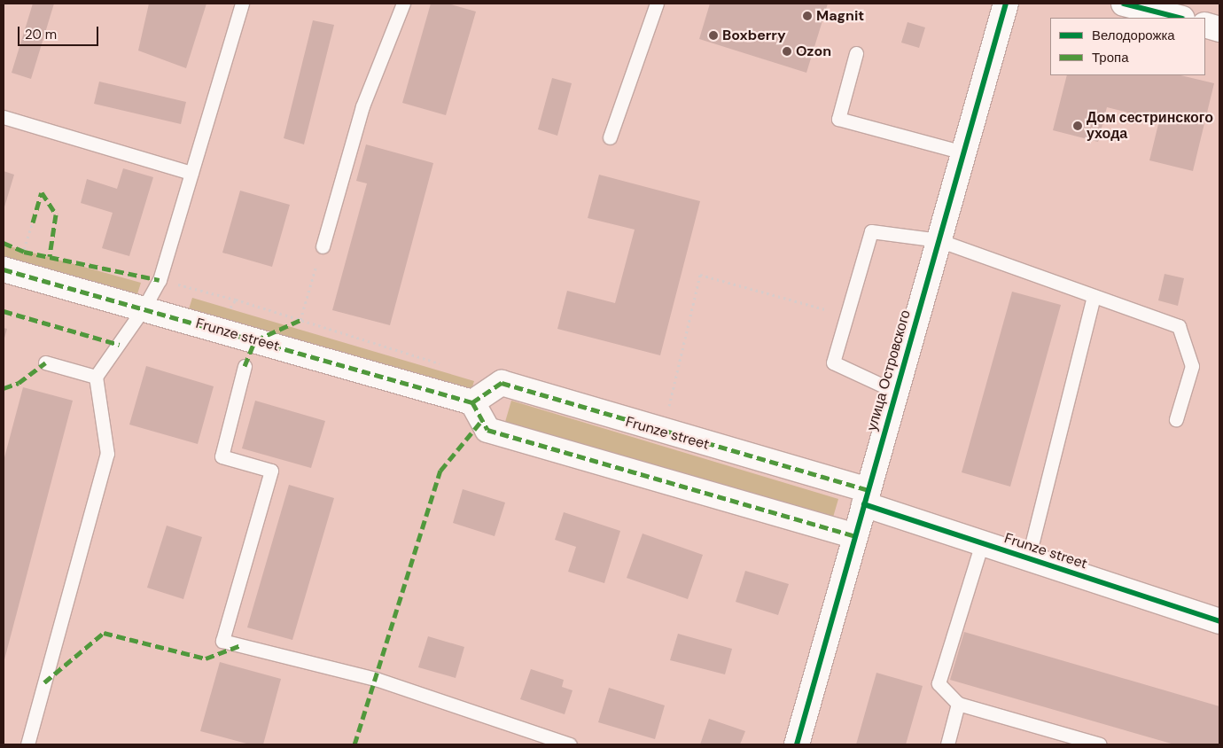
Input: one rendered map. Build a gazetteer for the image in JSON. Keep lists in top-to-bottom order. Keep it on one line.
{"streets":{"street":["Frunze street","улица Островского"]},"crossings":[["Frunze street","улица Островского"]],"places":["Magnit","Boxberry","Ozon","Дом сестринского ухода"],"legend":["Велодорожка","Тропа"],"scale_bar":"20 m"}
